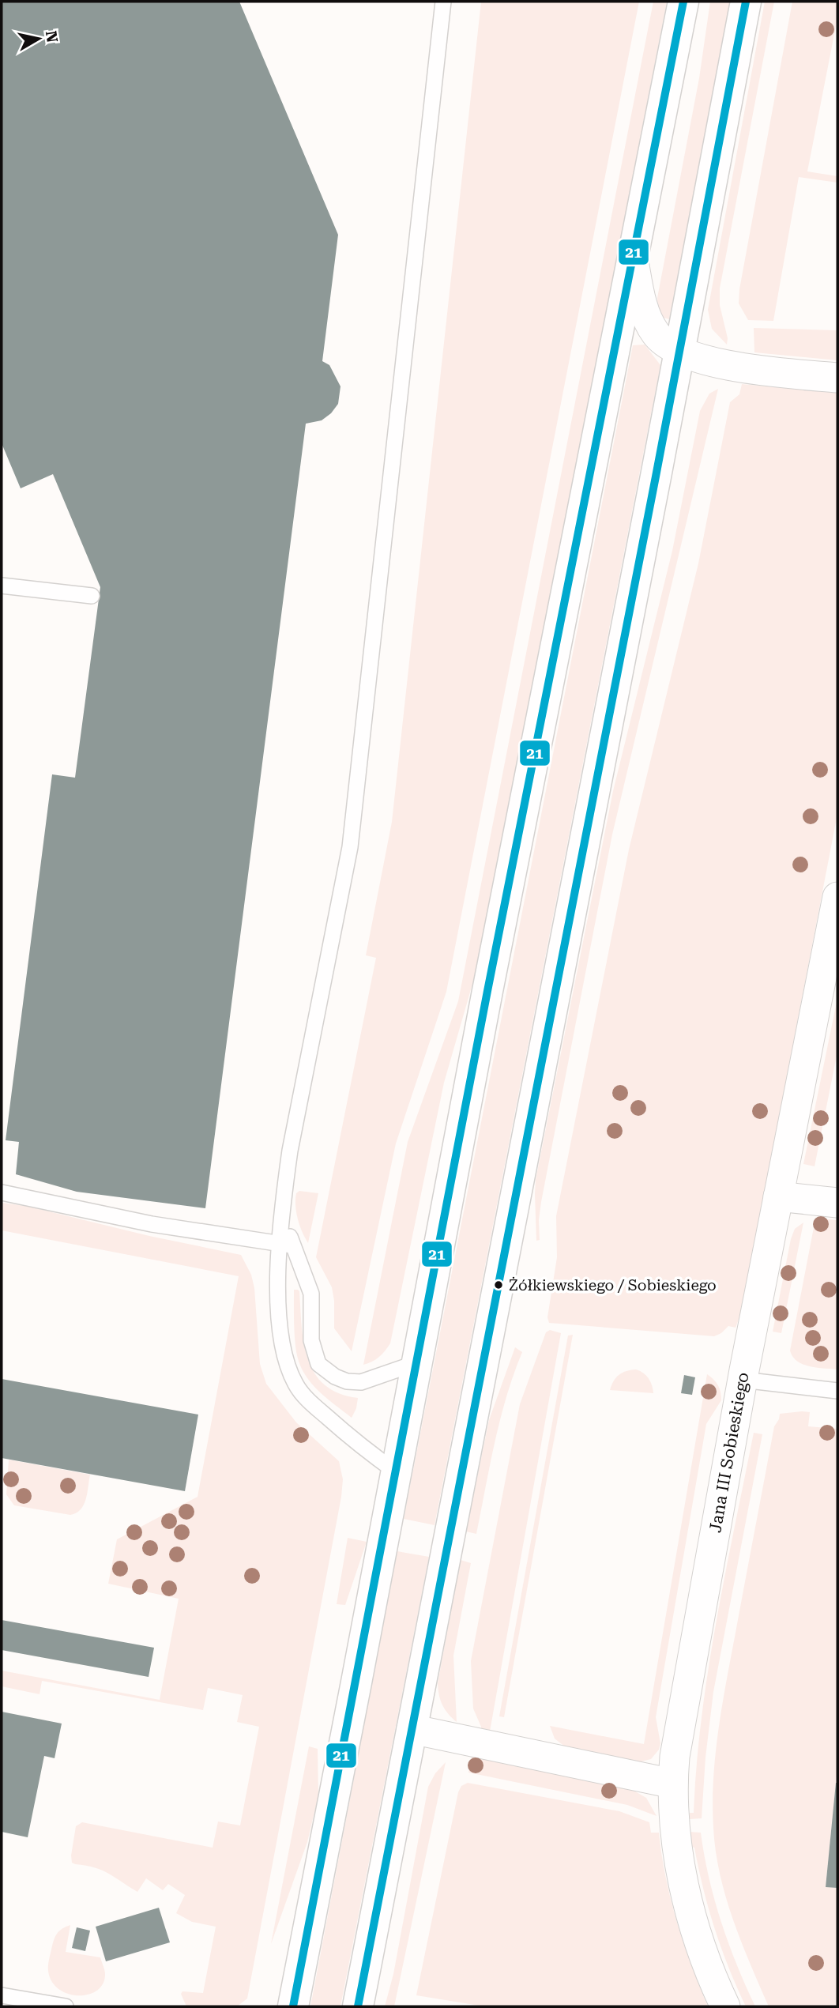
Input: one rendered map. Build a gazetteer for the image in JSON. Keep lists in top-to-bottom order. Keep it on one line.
{"streets":{"street":["Jana III Sobieskiego"]},"places":["Żółkiewskiego / Sobieskiego"],"lines":["transit line 21"],"north":"right"}
